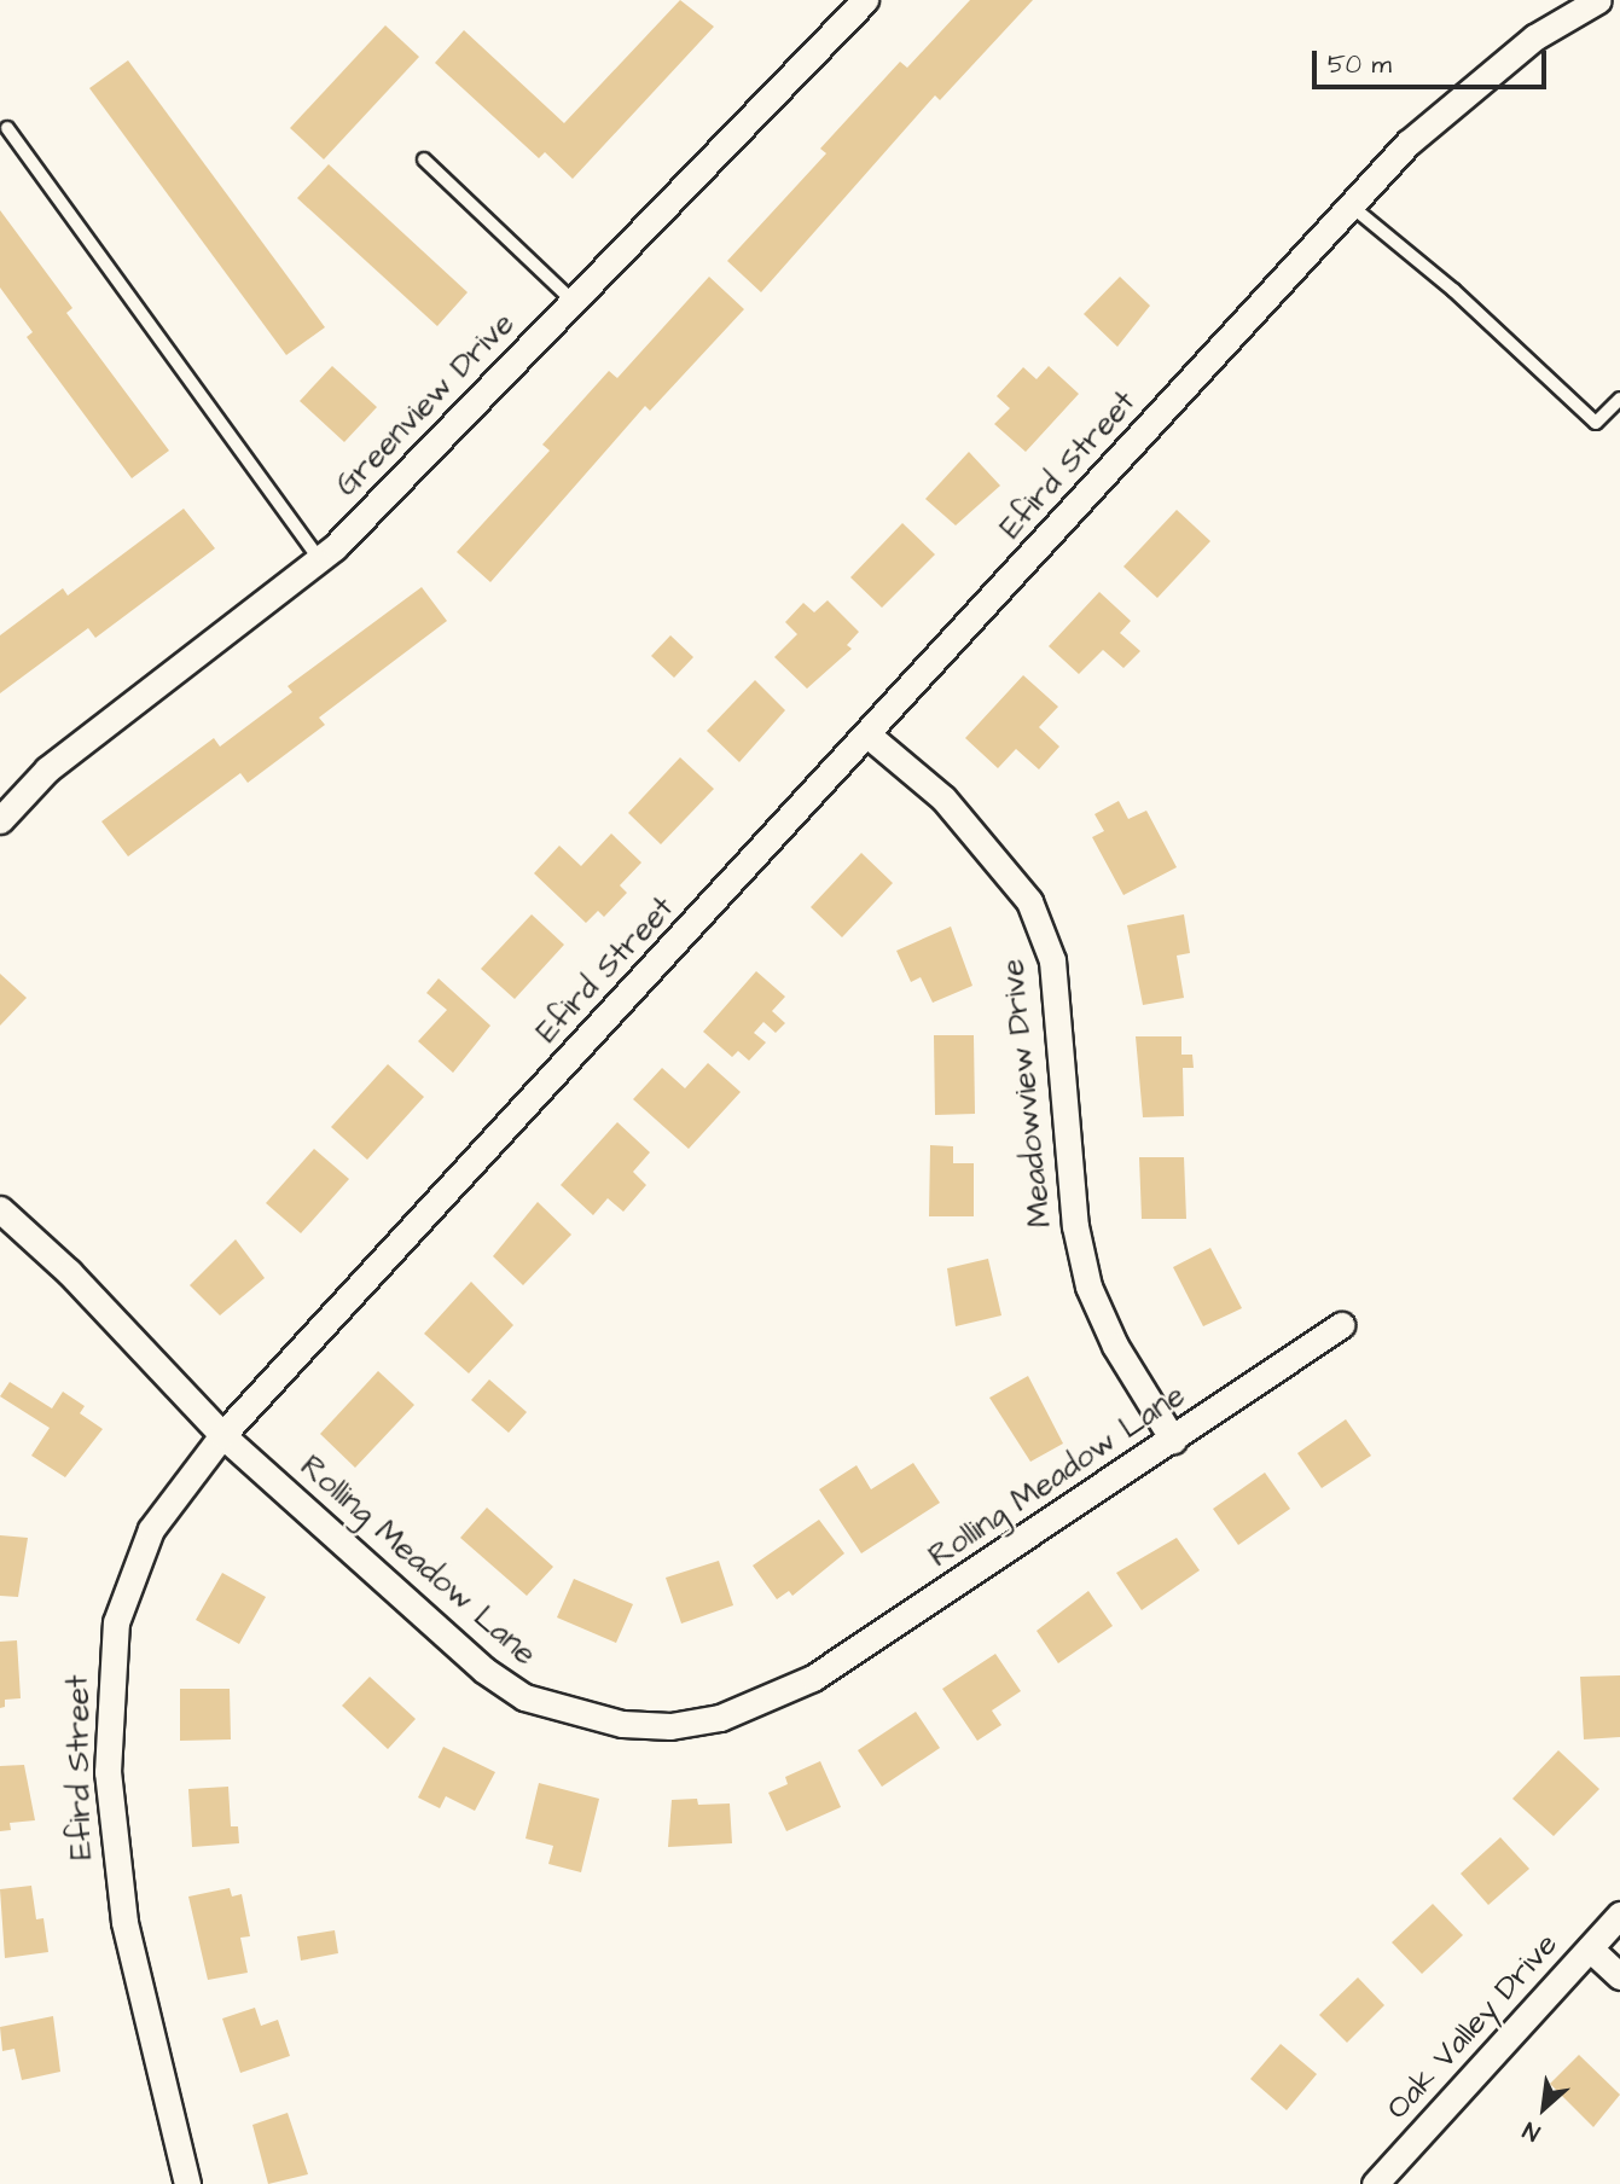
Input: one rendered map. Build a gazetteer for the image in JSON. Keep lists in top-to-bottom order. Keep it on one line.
{"streets":{"street":["Greenview Drive","Efird Street","Meadowview Drive","Rolling Meadow Lane","Oak Valley Drive"]},"crossings":[["Efird Street","Meadowview Drive"],["Efird Street","Rolling Meadow Lane"],["Meadowview Drive","Rolling Meadow Lane"]],"scale_bar":"50 m","north":"bottom left"}
